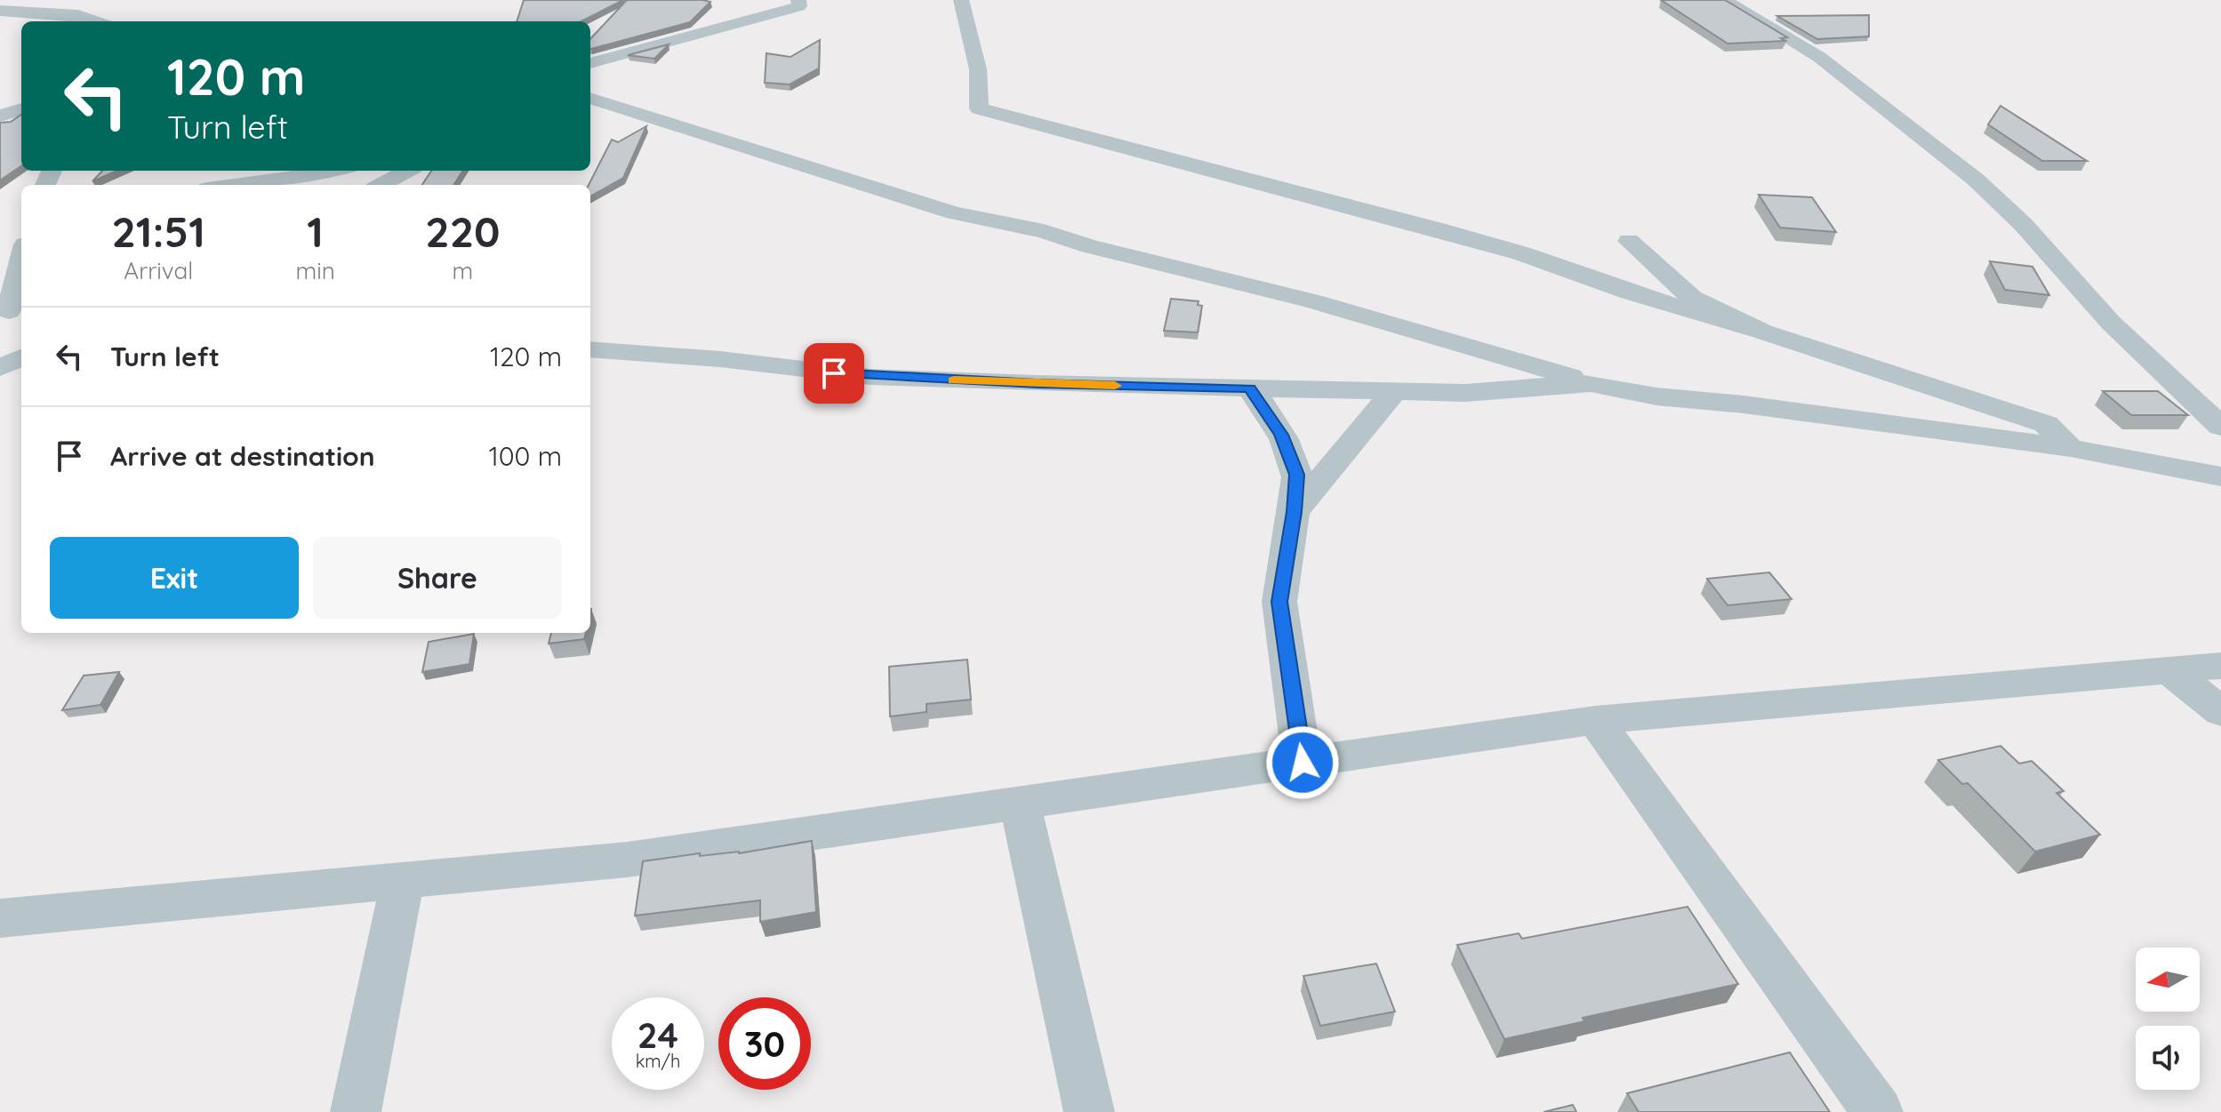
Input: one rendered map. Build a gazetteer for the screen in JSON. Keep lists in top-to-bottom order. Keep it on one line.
{"north":"left","page":{"turn":["120 m","Turn left"],"eta":["21:51","Arrival","1","min","220","m"],"list":[{"name":"Turn left","value":"120 m"},{"name":"Arrive at destination","value":"100 m"}],"buttons":["Exit","Share"],"speed":"24 km/h","limit":"30"}}
